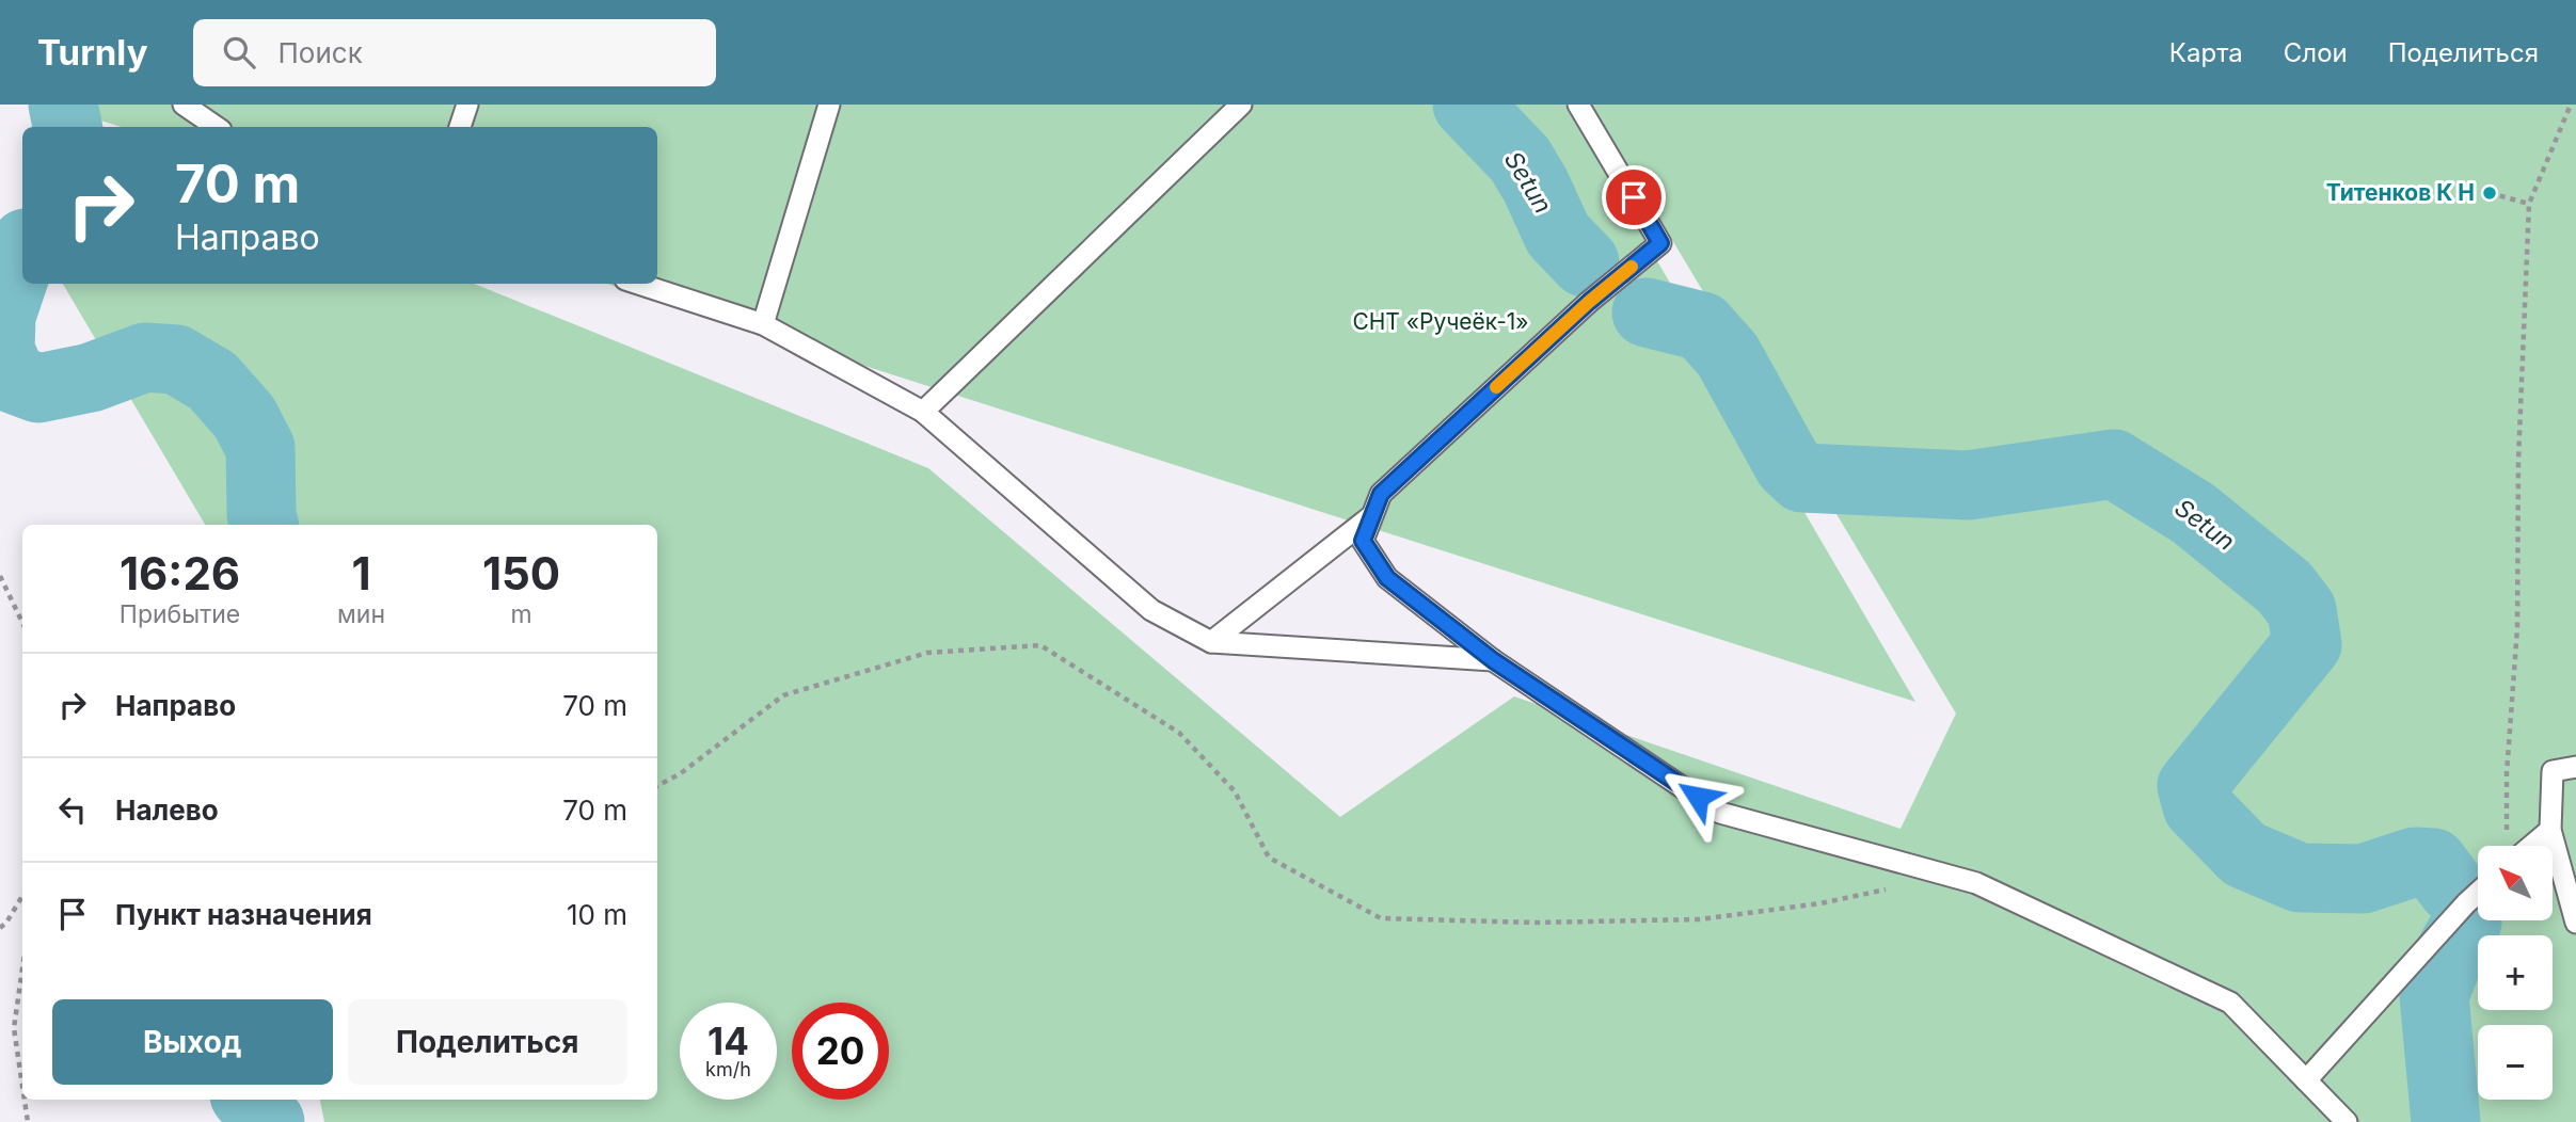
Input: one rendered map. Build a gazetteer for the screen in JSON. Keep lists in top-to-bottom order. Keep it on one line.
{"water":["Setun"],"parks":["СНТ «Ручеёк-1»"],"places":["Титенков К Н"],"north":"top left","page":{"header":"Turnly","search":"Поиск","nav":["Карта","Слои","Поделиться"],"turn":["70 m","Направо"],"eta":["16:26","Прибытие","1","мин","150","m"],"list":[{"name":"Направо","value":"70 m"},{"name":"Налево","value":"70 m"},{"name":"Пункт назначения","value":"10 m"}],"map_buttons":["+","−"],"buttons":["Выход","Поделиться"],"speed":"14 km/h","limit":"20"}}
